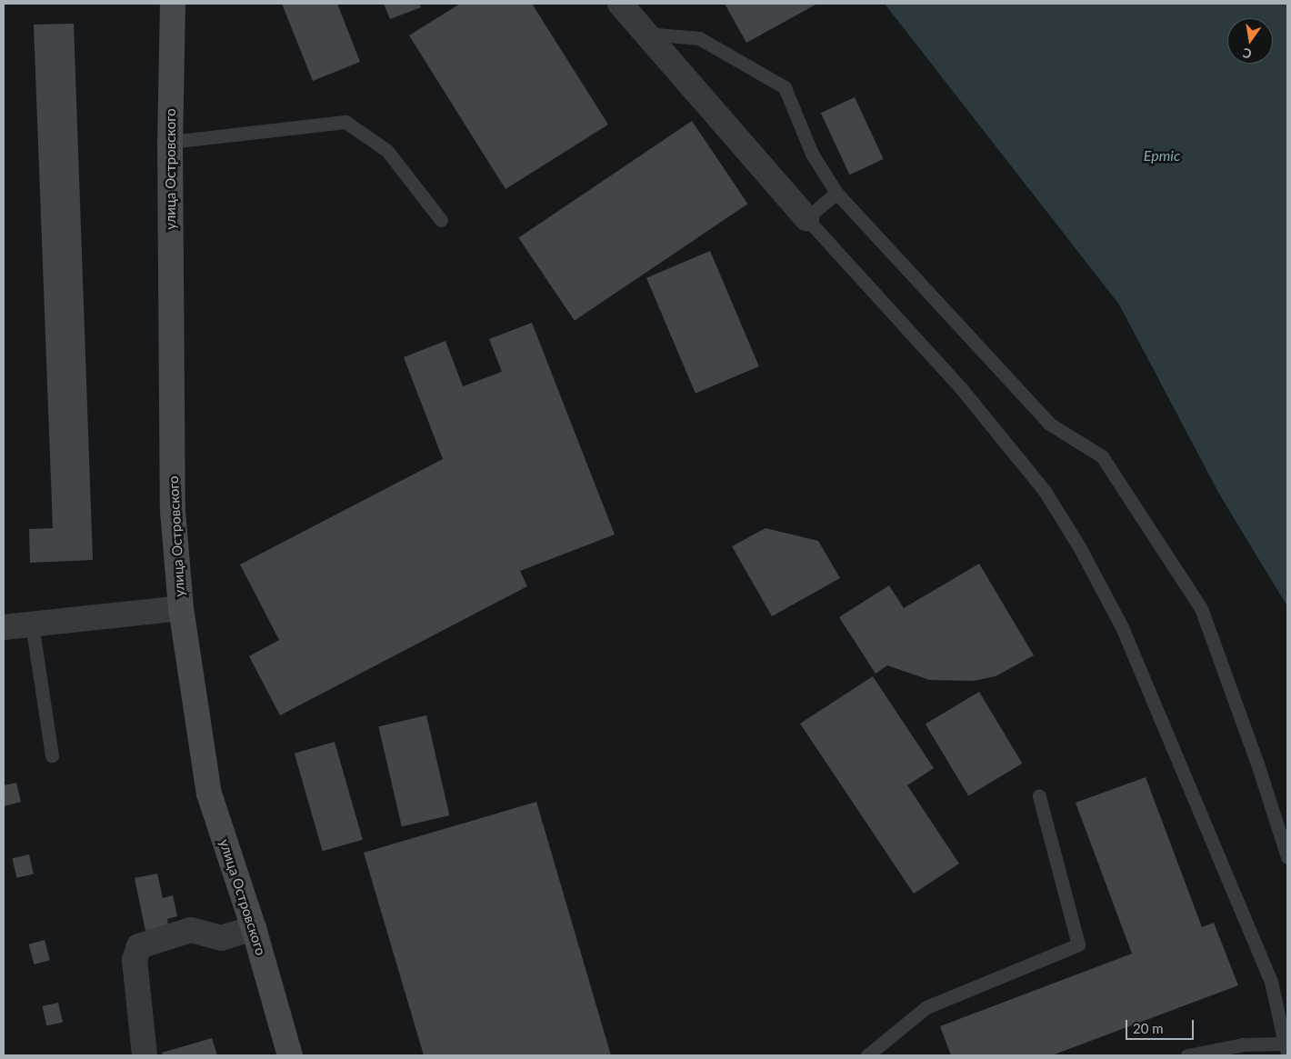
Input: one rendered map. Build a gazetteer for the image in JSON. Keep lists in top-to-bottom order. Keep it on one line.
{"streets":{"main road":["улица Островского"]},"water":["Ертіс"],"scale_bar":"20 m","north":"bottom"}
